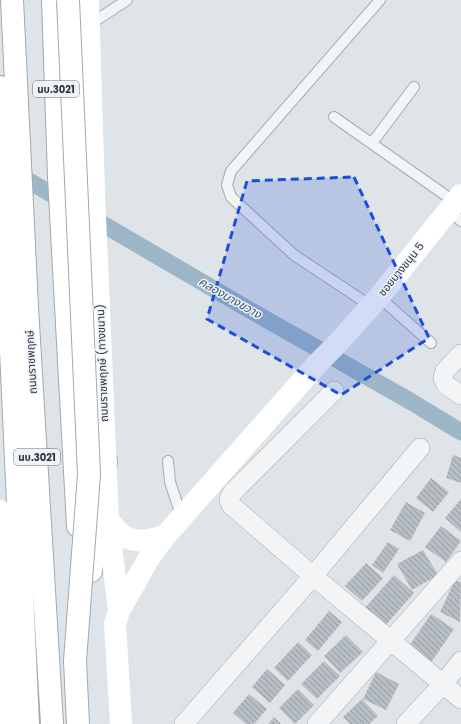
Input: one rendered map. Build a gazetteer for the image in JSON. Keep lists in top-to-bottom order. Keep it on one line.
{"streets":{"main road":["นบ.3021","ซอยบางขนุน 5","ถนนราชพฤกษ์","ถนนราชพฤกษ์ (ทางขนาน)"]},"crossings":[["ซอยบางขนุน 5","ถนนราชพฤกษ์ (ทางขนาน)"]],"water":["คลองบางขวาง"]}
